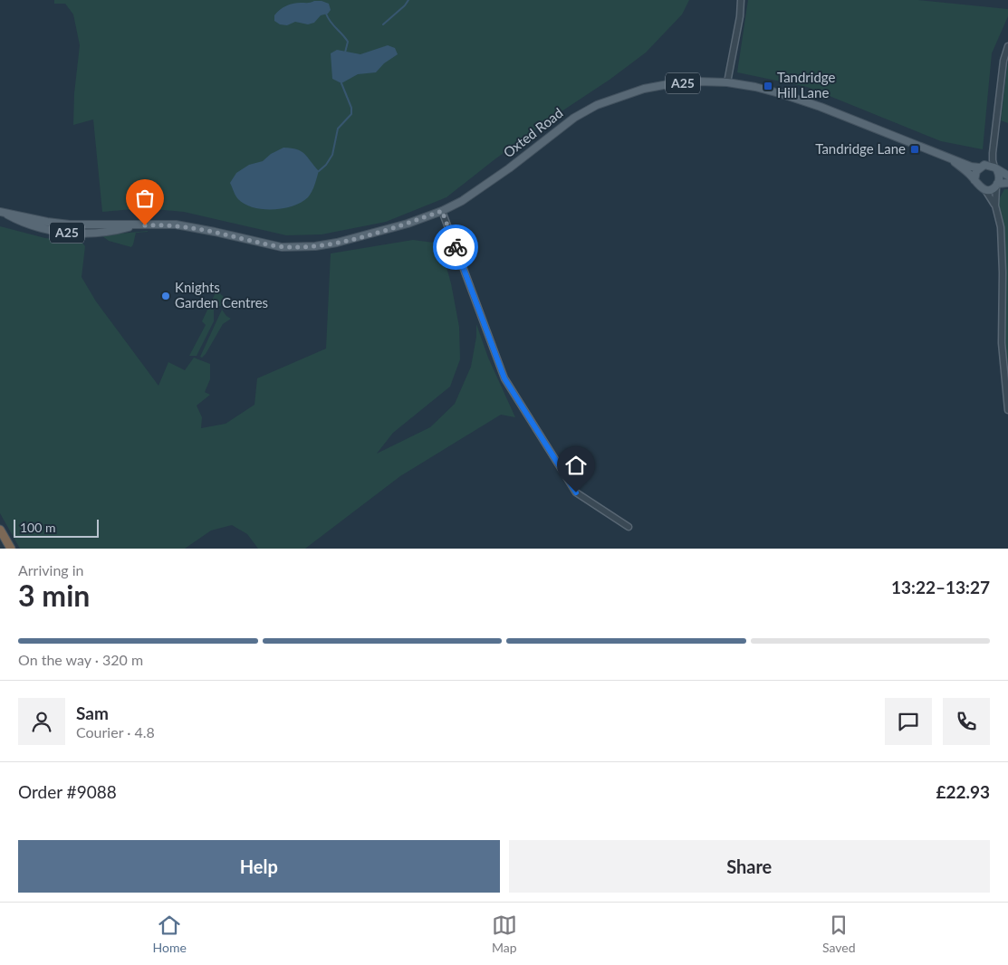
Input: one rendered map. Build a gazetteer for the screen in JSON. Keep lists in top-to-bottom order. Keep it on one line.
{"streets":{"main road":["A25","Oxted Road"]},"places":{"transit":["Tandridge Hill Lane","Tandridge Lane"],"other":["Knights Garden Centres"]},"scale_bar":"100 m","page":{"scale":"100 m","heading":["3 min","Arriving in","13:22–13:27"],"panel":["Sam","Courier · 4.8","Order #9088","£22.93"],"bar":"On the way · 320 m","buttons":["Help","Share"],"tabs":["Home","Map","Saved"]}}
